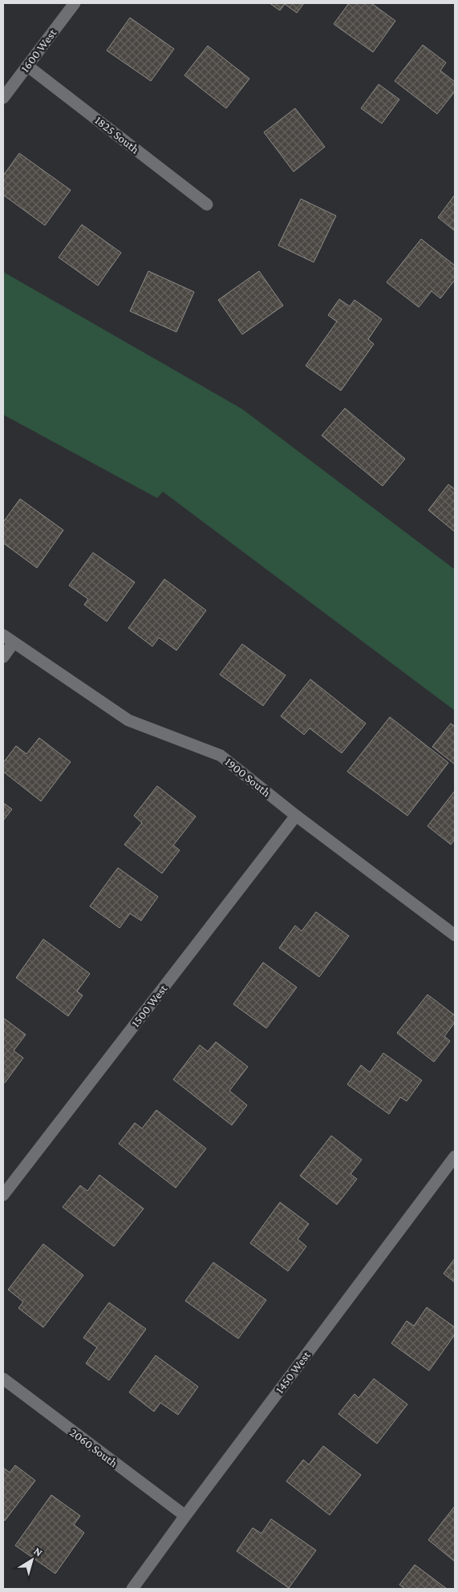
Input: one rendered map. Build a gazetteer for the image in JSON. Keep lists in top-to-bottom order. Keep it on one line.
{"streets":{"street":["1600 West","1825 South","1900 South","1500 West","1450 West","2060 South"]},"crossings":[["1600 West","1825 South"],["1900 South","1500 West"],["1450 West","2060 South"]],"north":"top right"}
